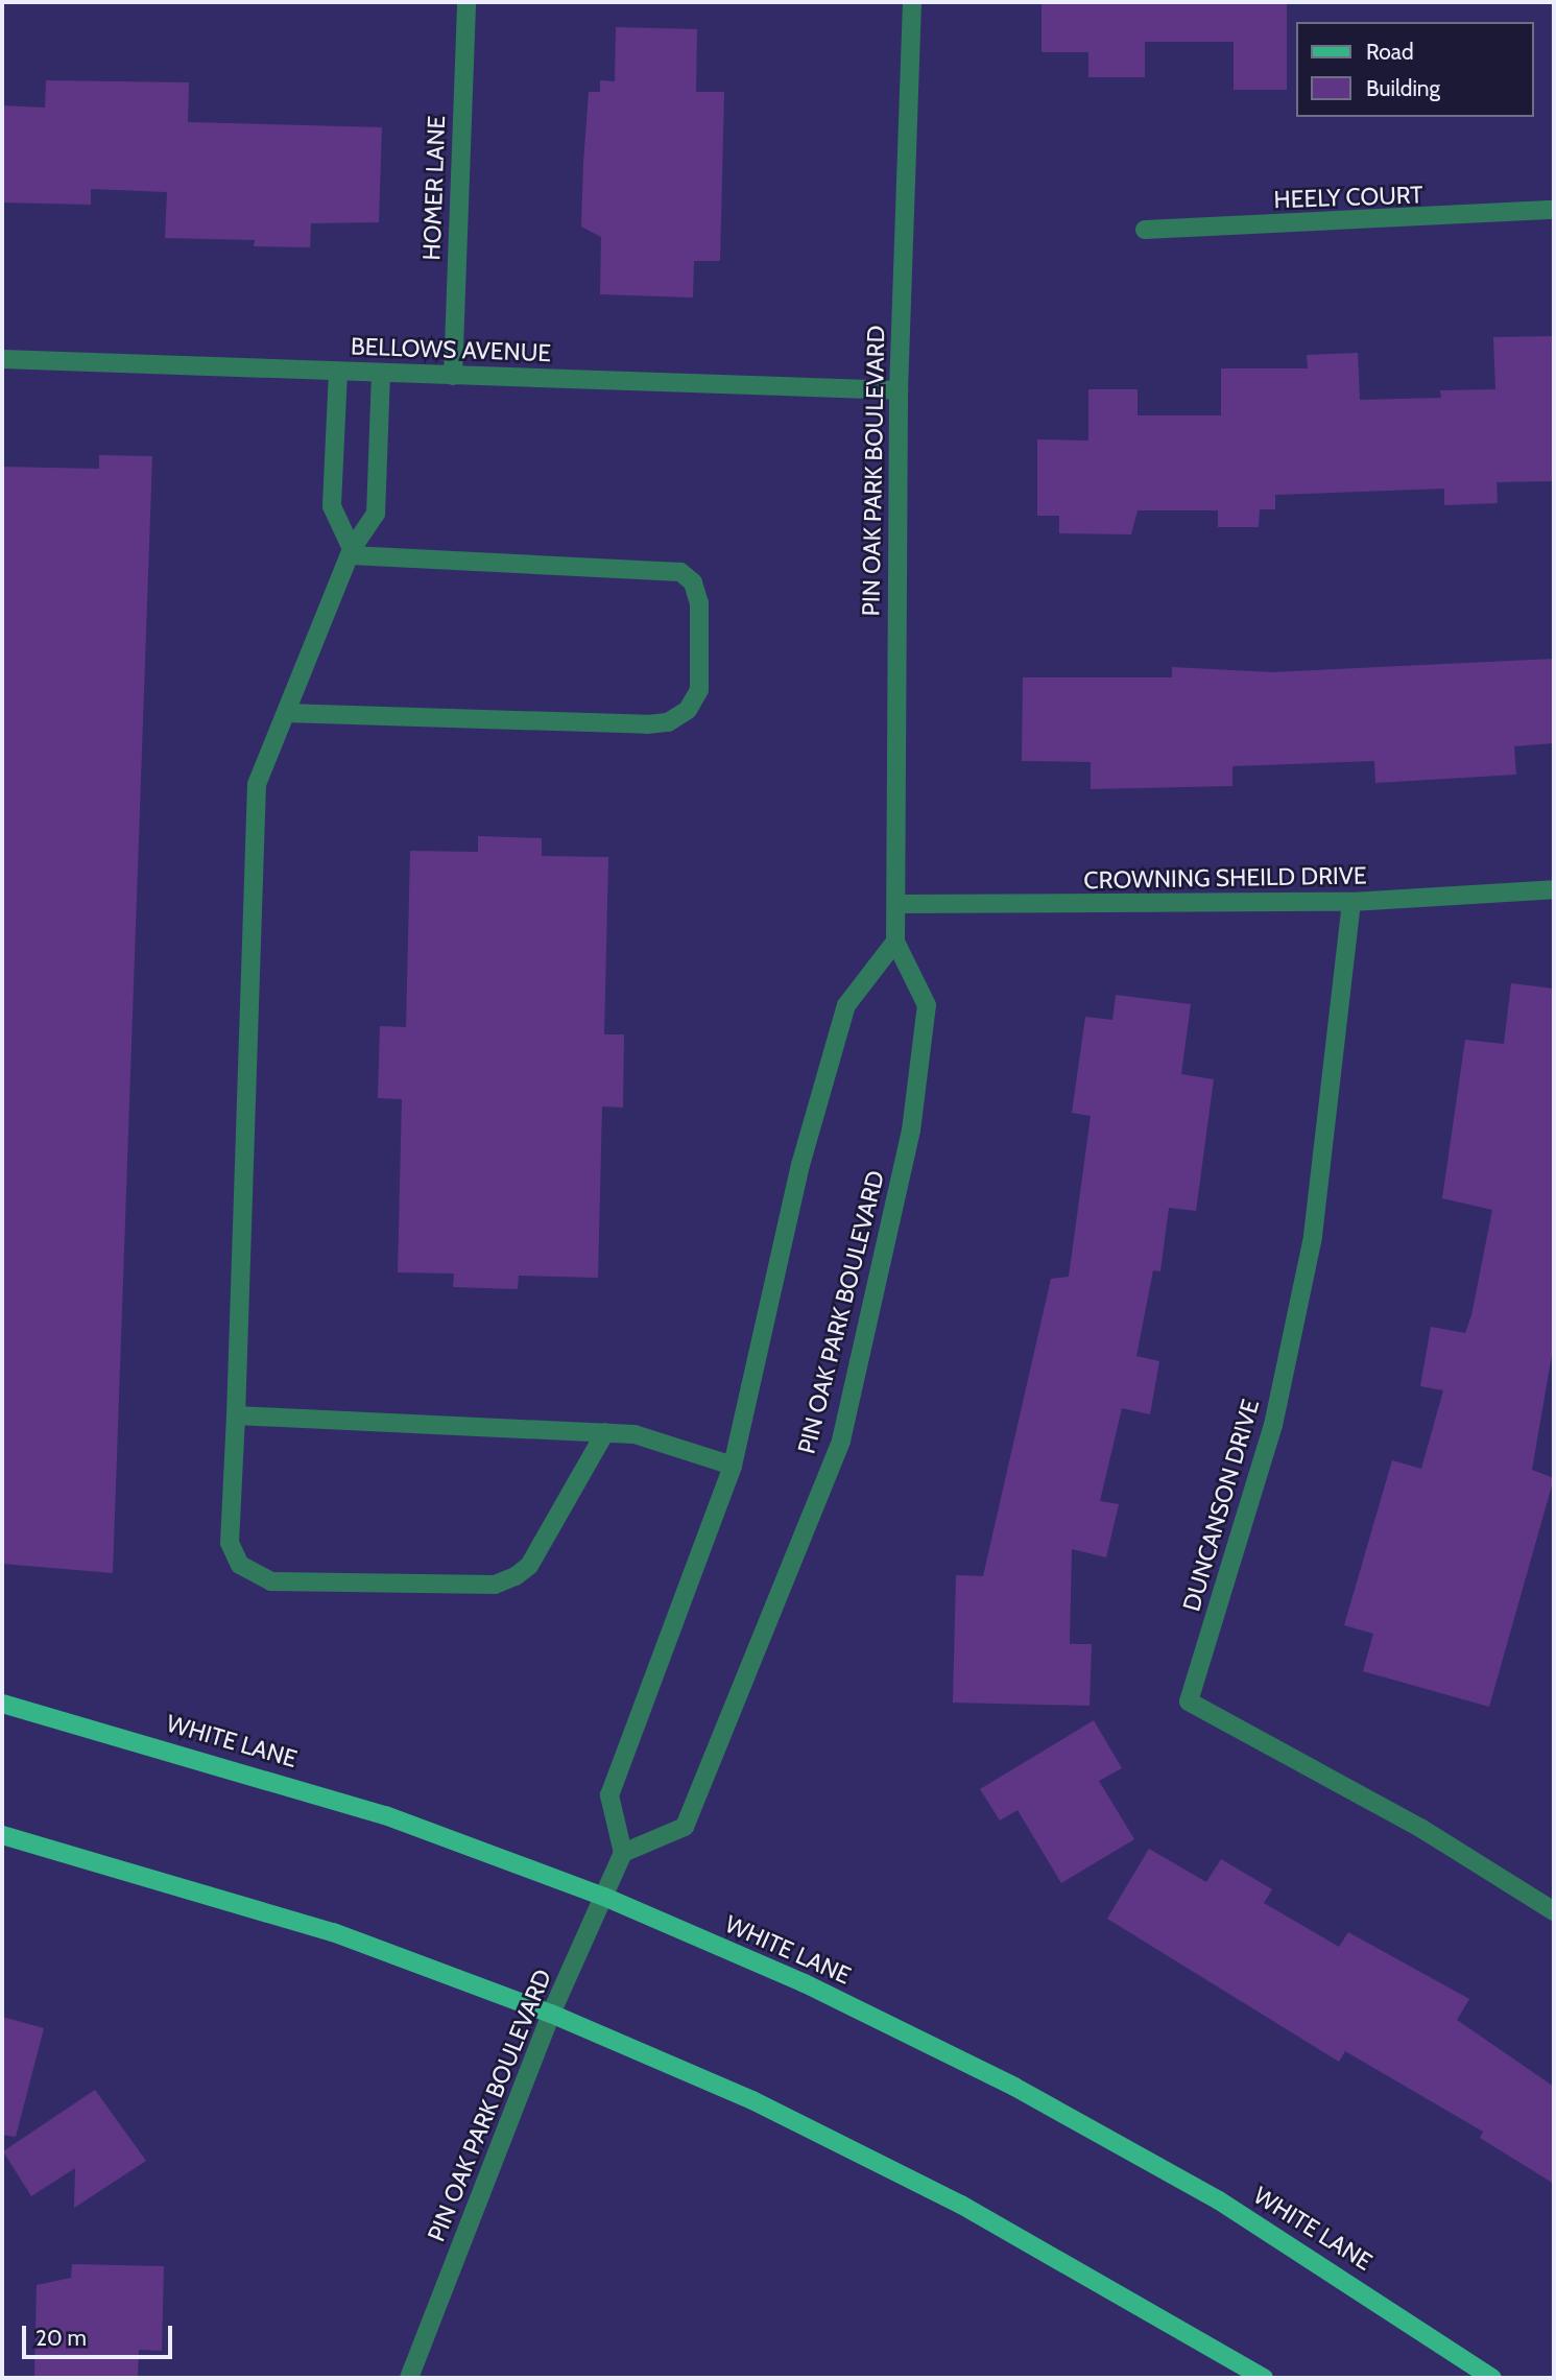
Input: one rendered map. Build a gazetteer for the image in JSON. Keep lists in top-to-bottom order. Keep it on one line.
{"streets":{"main road":["WHITE LANE"],"street":["HOMER LANE","HEELY COURT","BELLOWS AVENUE","PIN OAK PARK BOULEVARD","CROWNING SHEILD DRIVE","DUNCANSON DRIVE"]},"crossings":[["HOMER LANE","BELLOWS AVENUE"],["BELLOWS AVENUE","PIN OAK PARK BOULEVARD"],["PIN OAK PARK BOULEVARD","CROWNING SHEILD DRIVE"],["PIN OAK PARK BOULEVARD","WHITE LANE"],["CROWNING SHEILD DRIVE","DUNCANSON DRIVE"]],"legend":["Road","Building"],"scale_bar":"20 m"}
